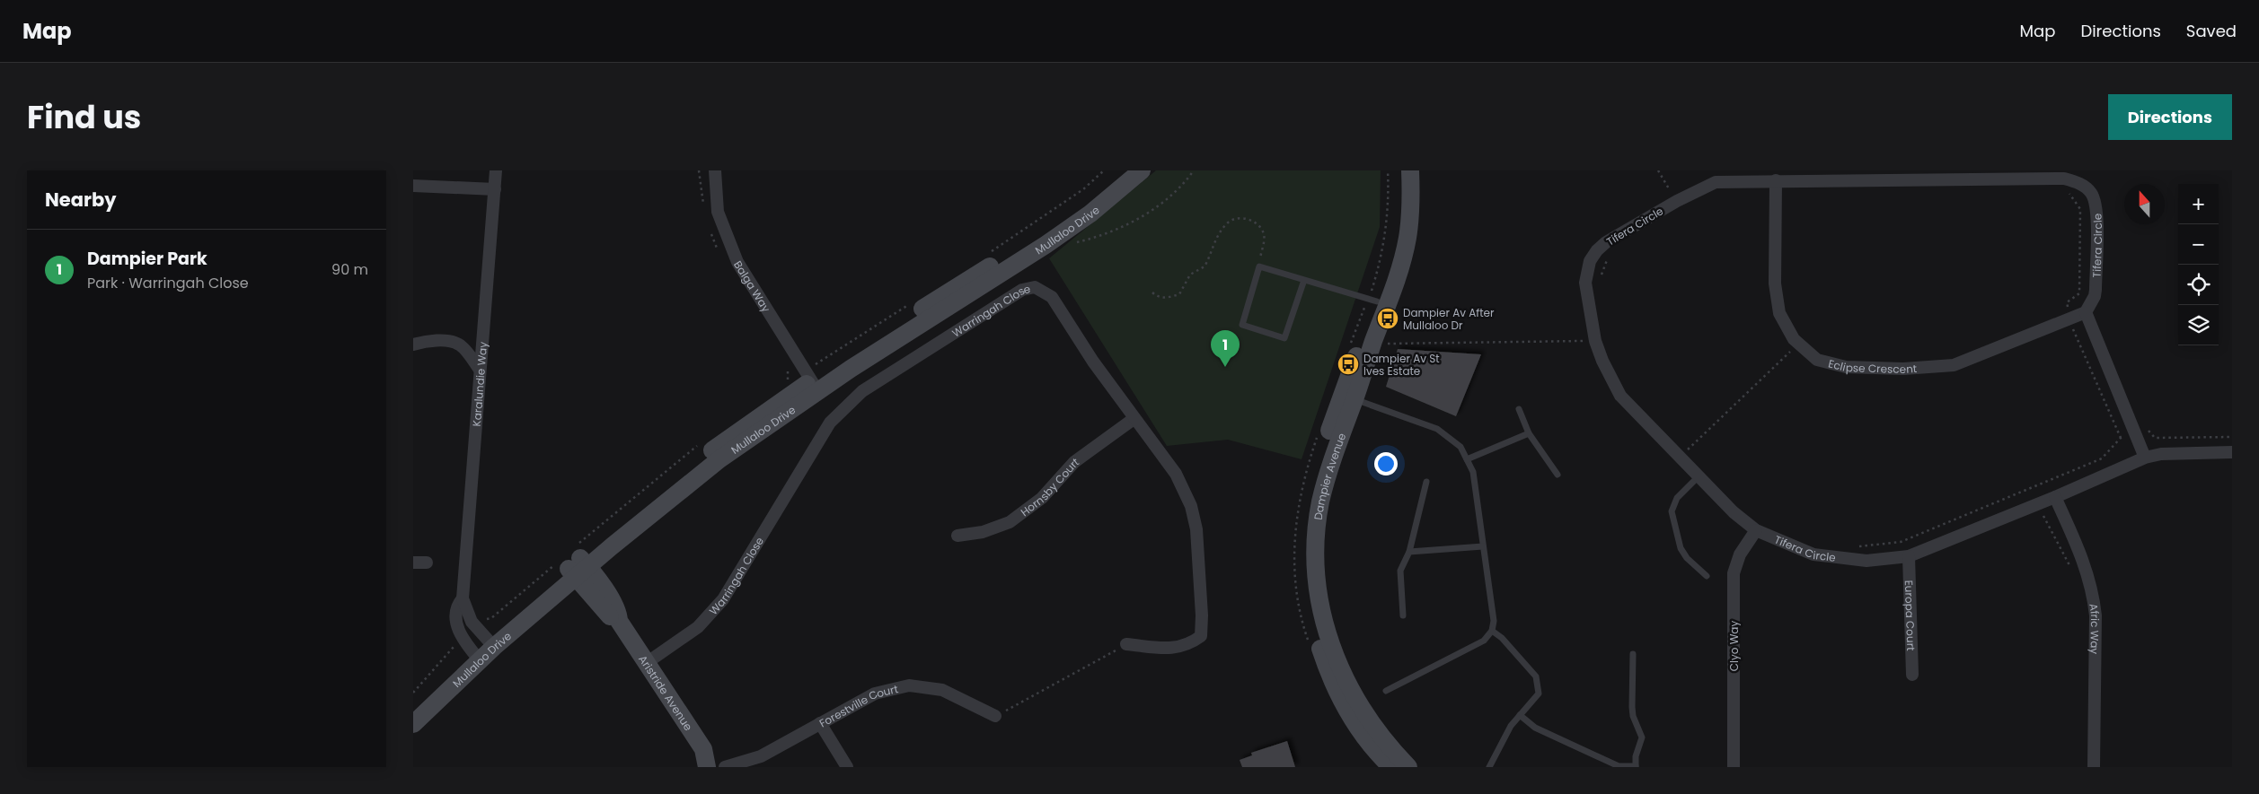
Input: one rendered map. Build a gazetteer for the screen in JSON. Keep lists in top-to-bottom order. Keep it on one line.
{"streets":{"main road":["Mullaloo Drive","Dampier Avenue","Aristride Avenue"],"street":["Tifera Circle","Balga Way","Warringah Close","Eclipse Crescent","Karalundie Way","Hornsby Court","Europa Court","Afric Way","Clyo Way","Forestville Court"]},"crossings":[["Tifera Circle","Eclipse Crescent"],["Tifera Circle","Europa Court"],["Tifera Circle","Afric Way"],["Tifera Circle","Clyo Way"],["Mullaloo Drive","Balga Way"],["Mullaloo Drive","Karalundie Way"],["Mullaloo Drive","Aristride Avenue"],["Warringah Close","Hornsby Court"],["Warringah Close","Aristride Avenue"]],"places":{"bus stop":["Dampier Av After Mullaloo Dr","Dampier Av St Ives Estate"]},"north":"top","page":{"header":"Map","nav":["Map","Directions","Saved"],"title":"Find us","buttons":"Directions","heading":"Nearby","map_buttons":["+","−"],"list":[{"mark":"1","name":"Dampier Park","note":"Park · Warringah Close","value":"90 m"}],"pins":"1"}}
